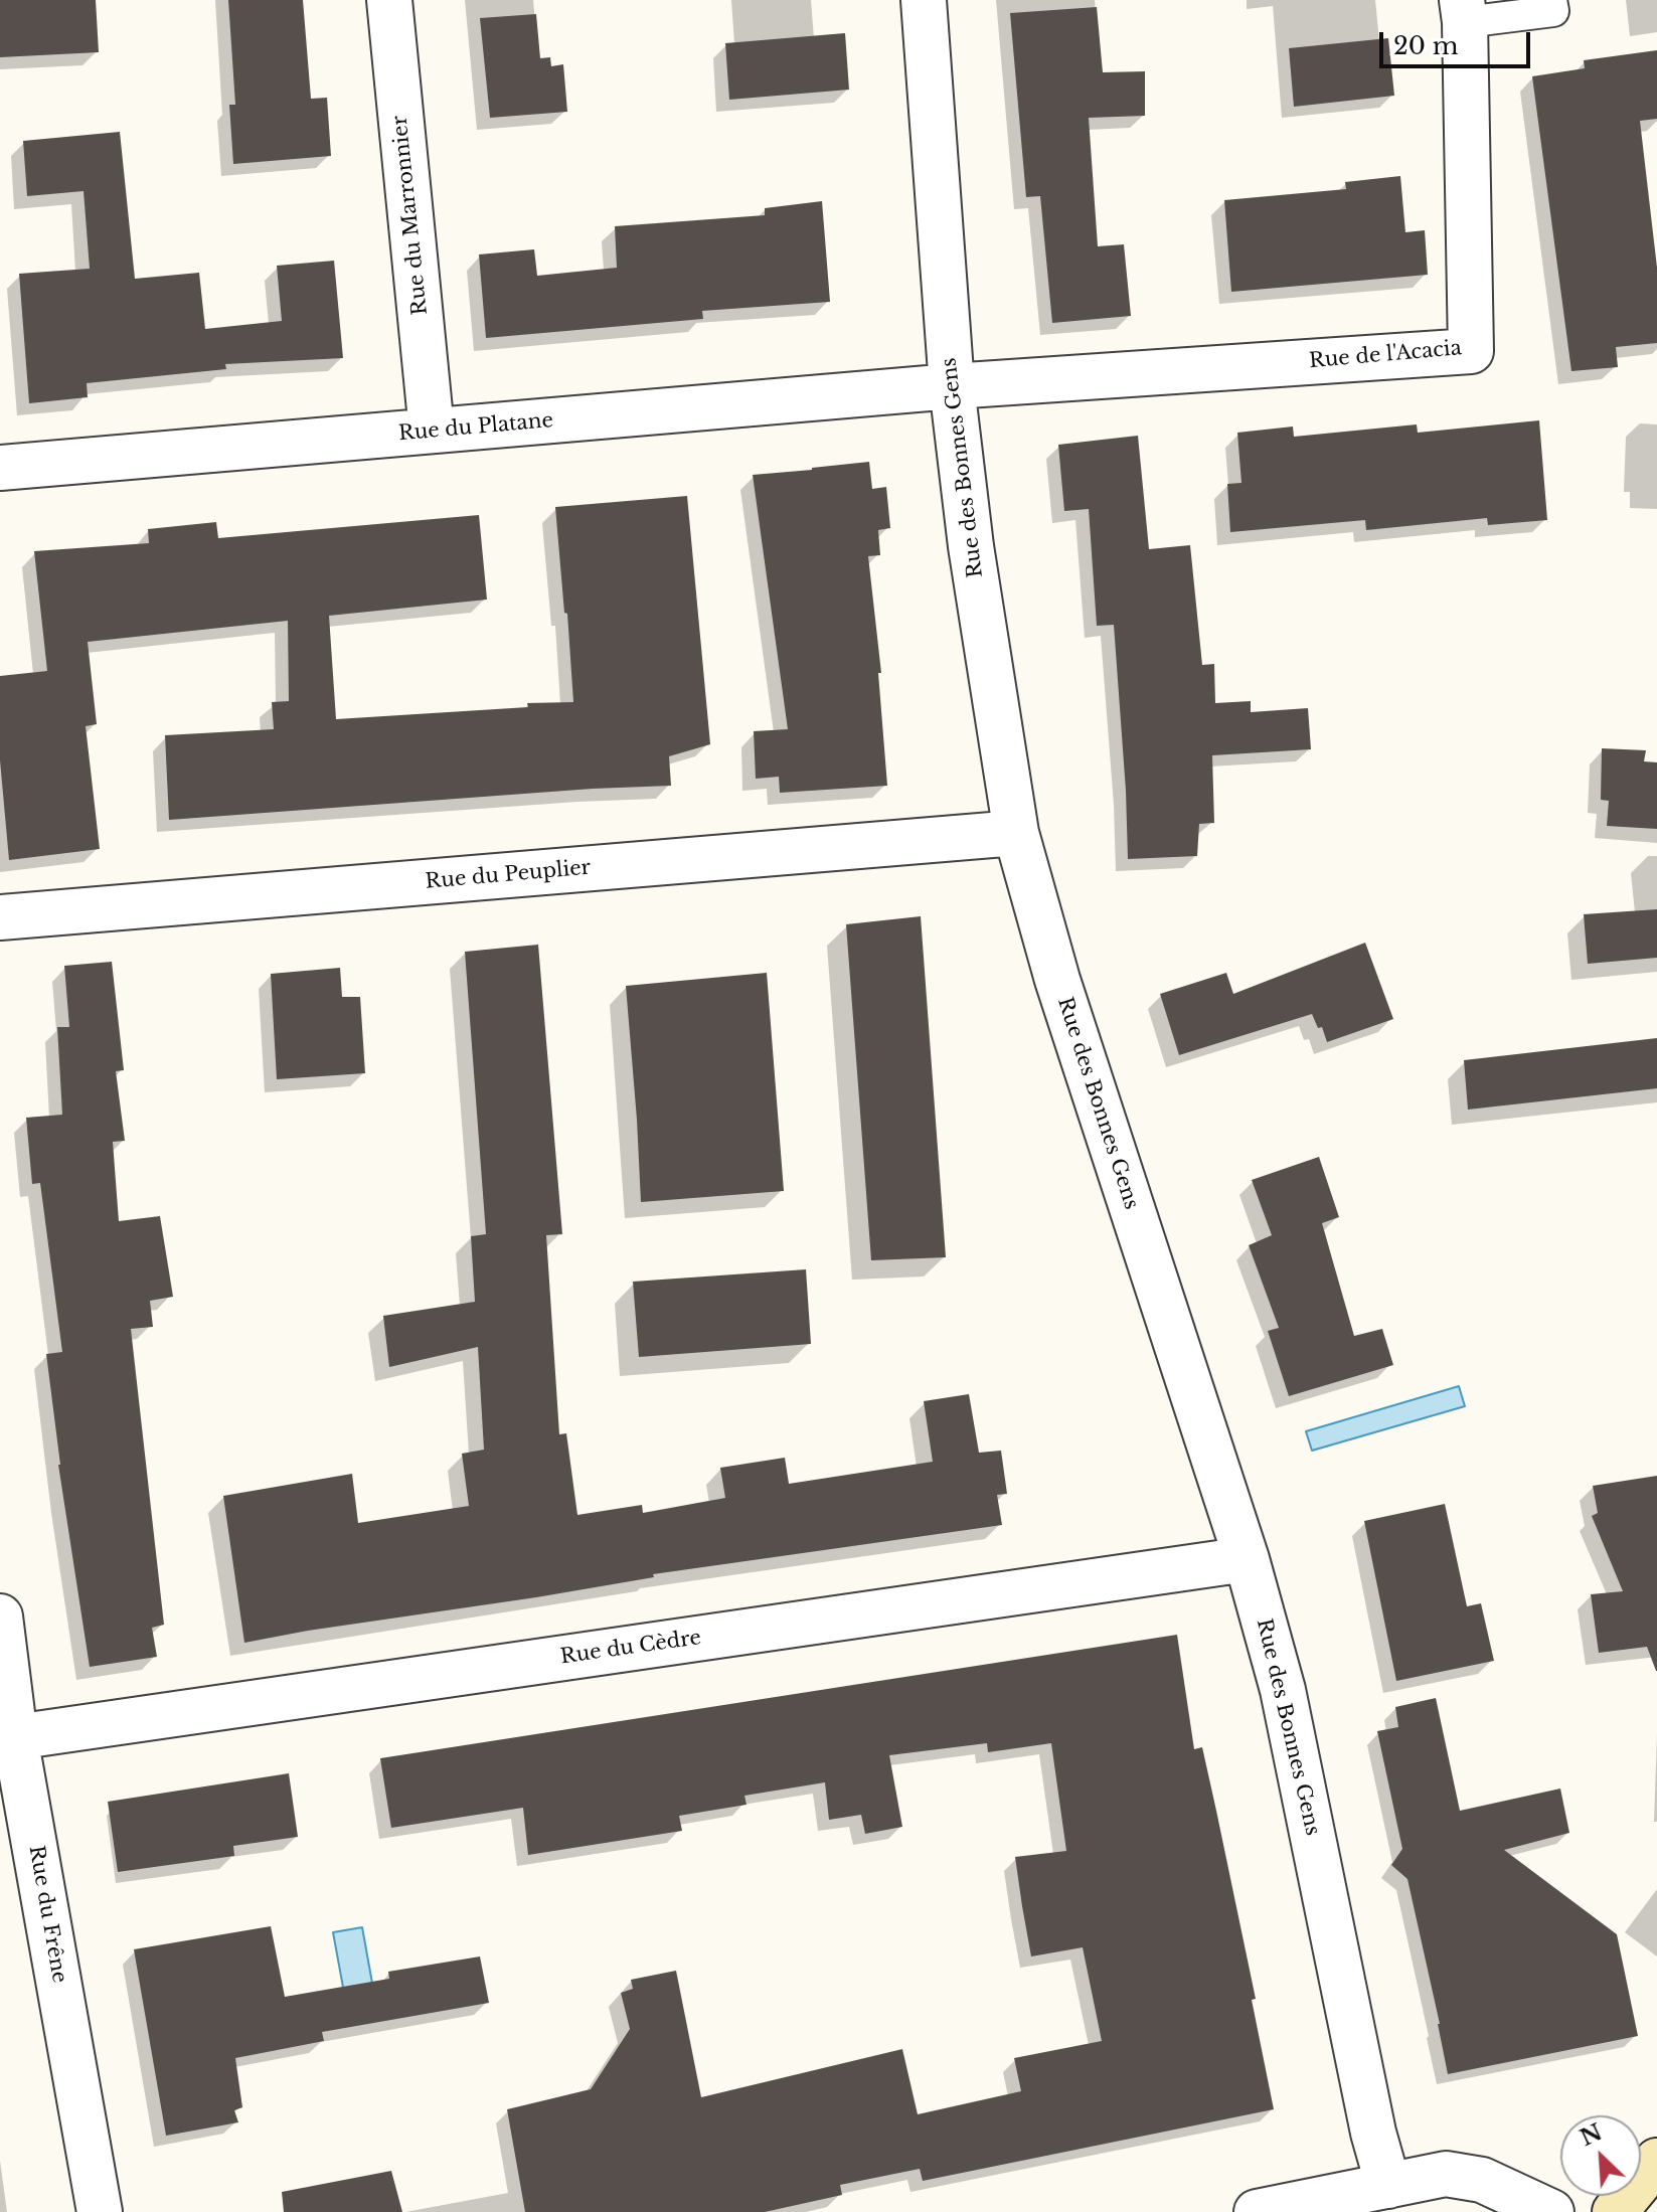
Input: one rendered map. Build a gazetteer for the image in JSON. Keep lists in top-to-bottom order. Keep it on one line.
{"streets":{"street":["Rue du Marronnier","Rue de l'Acacia","Rue du Platane","Rue des Bonnes Gens","Rue du Peuplier","Rue du Cèdre","Rue du Frêne"]},"crossings":[["Rue du Marronnier","Rue du Platane"],["Rue de l'Acacia","Rue du Platane"],["Rue de l'Acacia","Rue des Bonnes Gens"],["Rue du Platane","Rue des Bonnes Gens"],["Rue des Bonnes Gens","Rue du Peuplier"],["Rue des Bonnes Gens","Rue du Cèdre"],["Rue du Cèdre","Rue du Frêne"]],"scale_bar":"20 m","north":"top left"}
